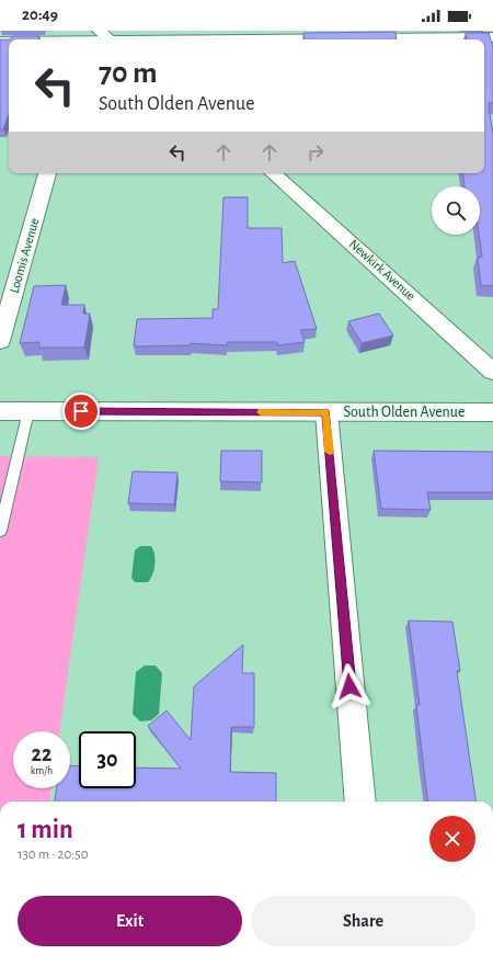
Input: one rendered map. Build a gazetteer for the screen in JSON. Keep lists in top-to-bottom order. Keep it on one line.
{"streets":{"street":["Loomis Avenue","Newkirk Avenue","South Olden Avenue"]},"page":{"status":"20:49","turn":["70 m","South Olden Avenue"],"speed":"22 km/h","limit":"30","heading":["1 min","130 m · 20:50"],"buttons":["Exit","Share"]}}
